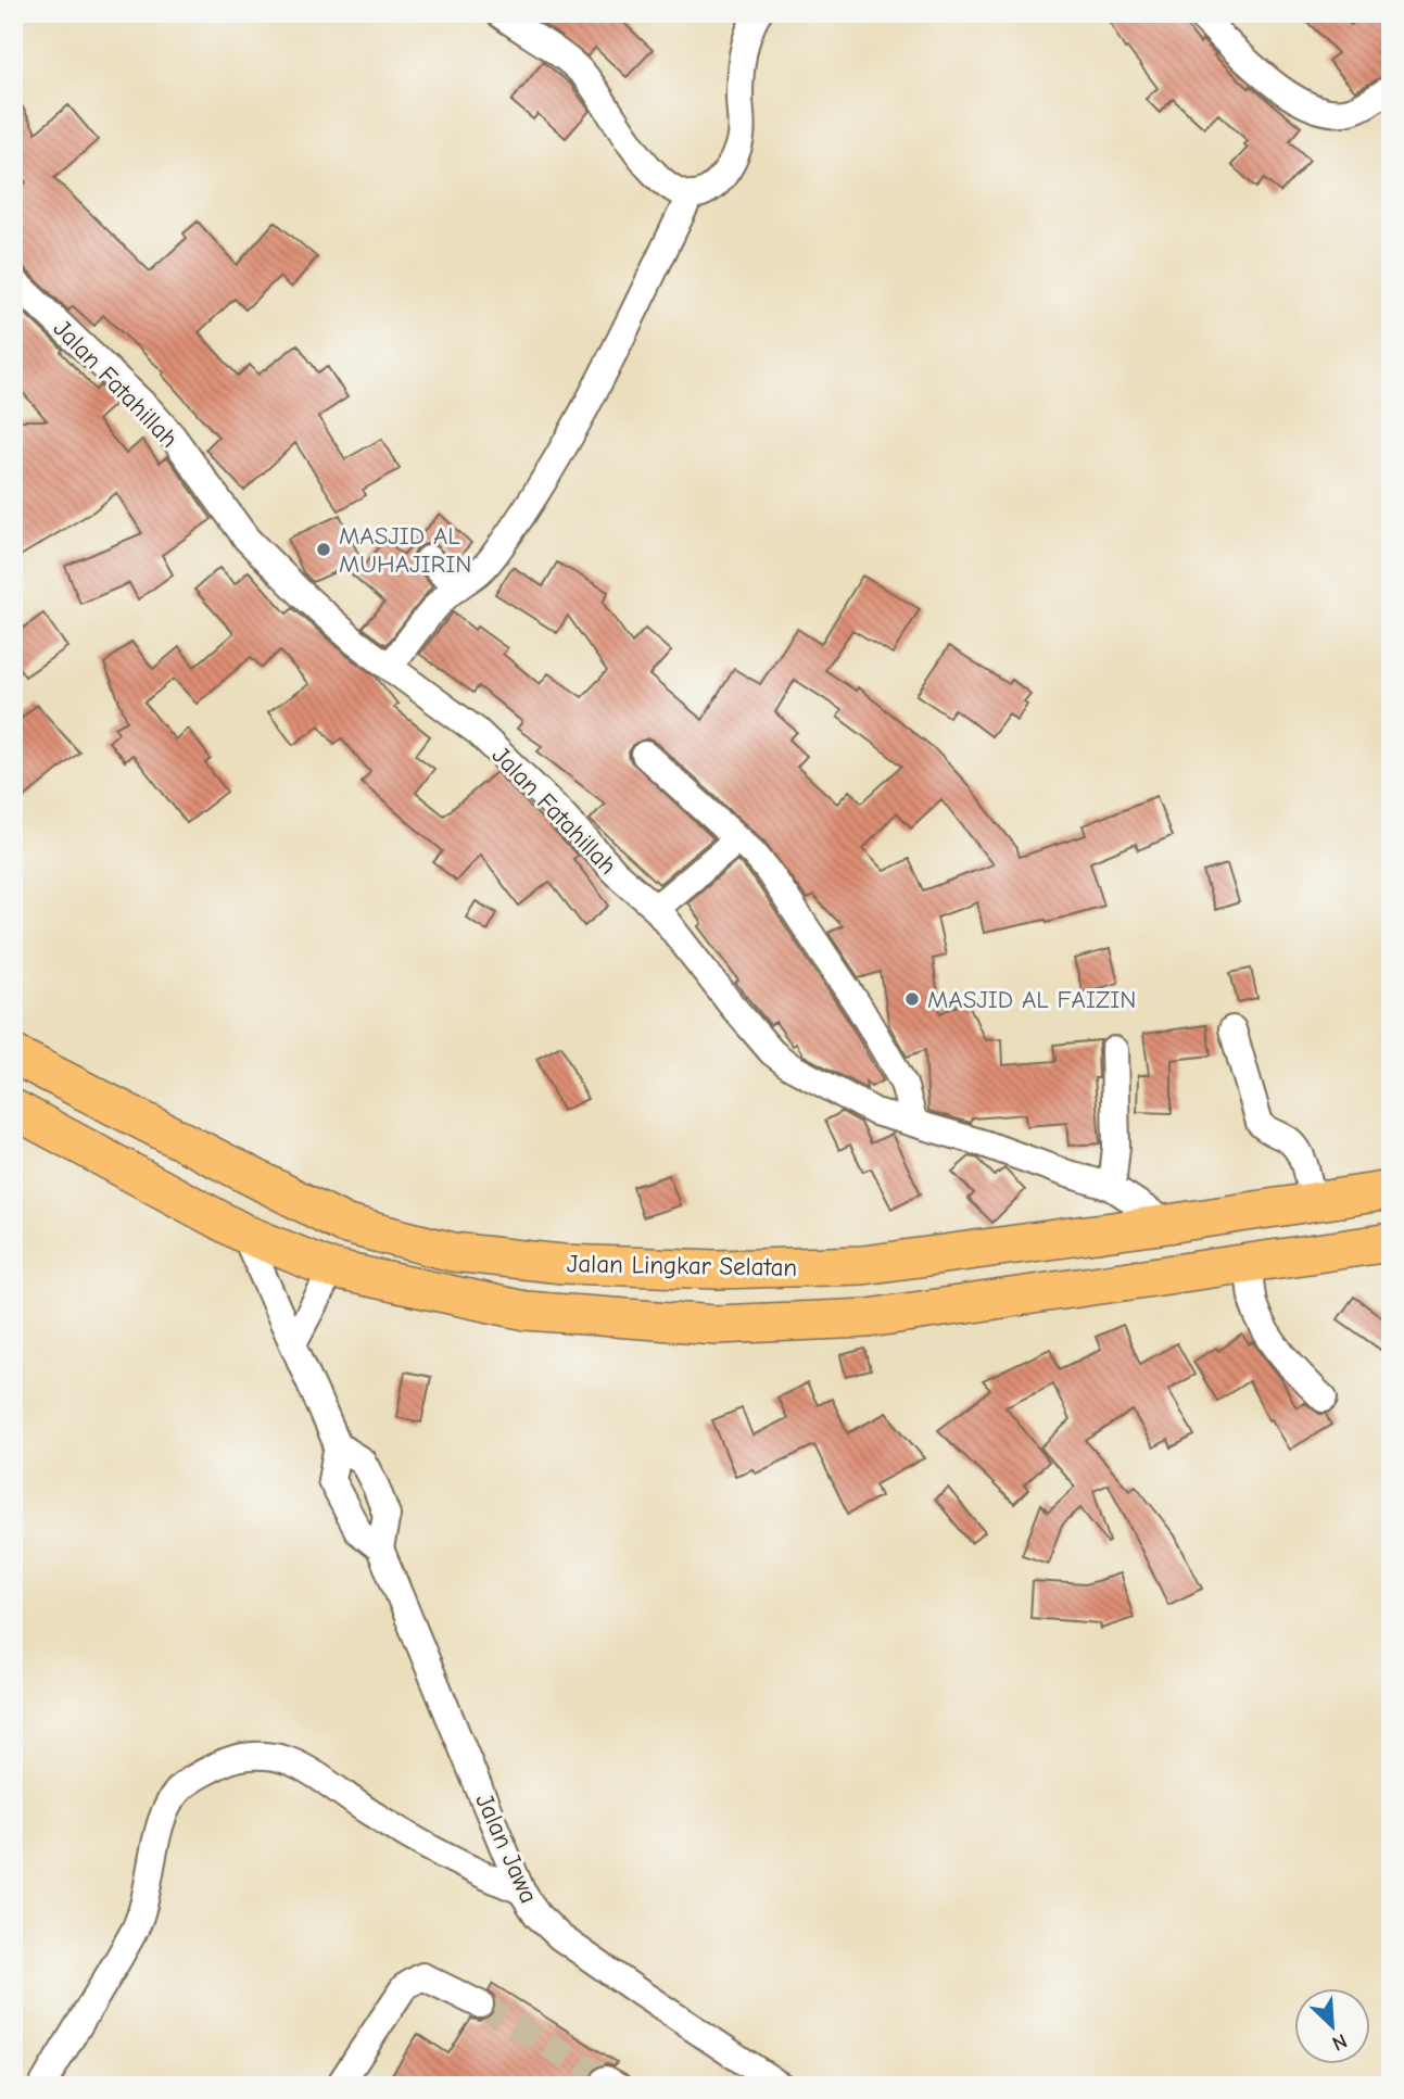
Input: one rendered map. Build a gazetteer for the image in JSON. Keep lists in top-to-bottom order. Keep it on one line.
{"streets":{"highway":["Jalan Lingkar Selatan"],"street":["Jalan Fatahillah","Jalan Jawa"]},"crossings":[["Jalan Fatahillah","Jalan Lingkar Selatan"],["Jalan Lingkar Selatan","Jalan Jawa"]],"places":["MASJID AL MUHAJIRIN","MASJID AL FAIZIN"],"north":"bottom right"}
